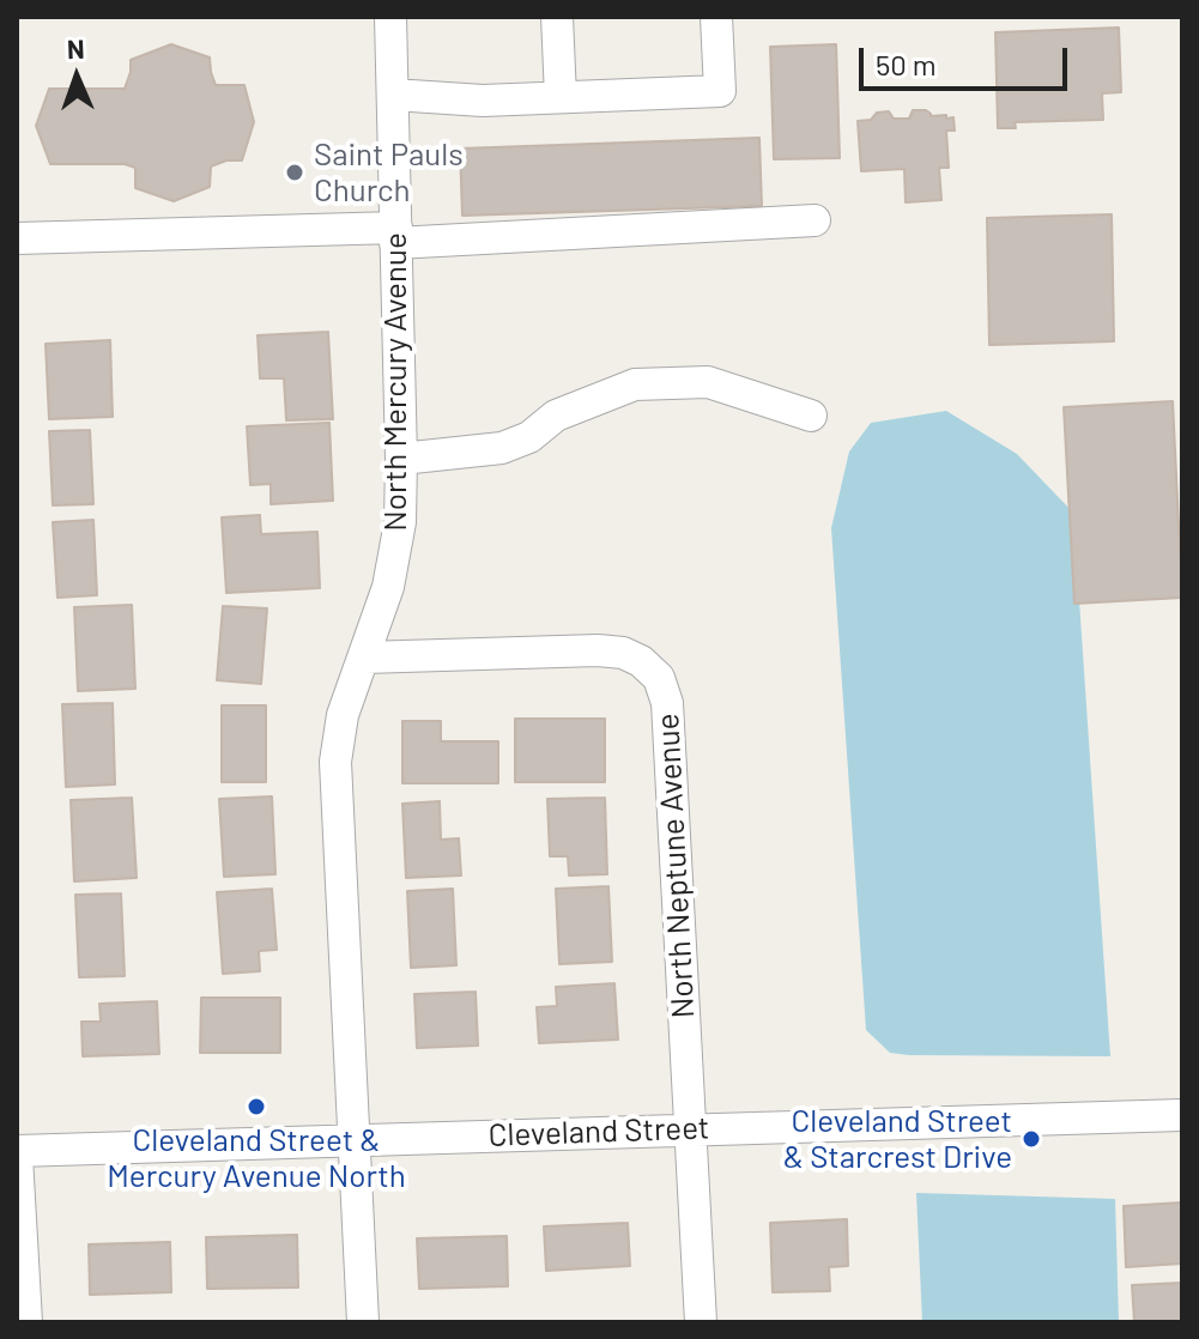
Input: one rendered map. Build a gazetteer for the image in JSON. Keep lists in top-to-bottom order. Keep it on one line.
{"streets":{"street":["North Mercury Avenue","North Neptune Avenue","Cleveland Street"]},"crossings":[["North Mercury Avenue","North Neptune Avenue"],["North Mercury Avenue","Cleveland Street"],["North Neptune Avenue","Cleveland Street"]],"places":["Saint Pauls Church","Cleveland Street & Mercury Avenue North","Cleveland Street & Starcrest Drive"],"scale_bar":"50 m","north":"top"}
